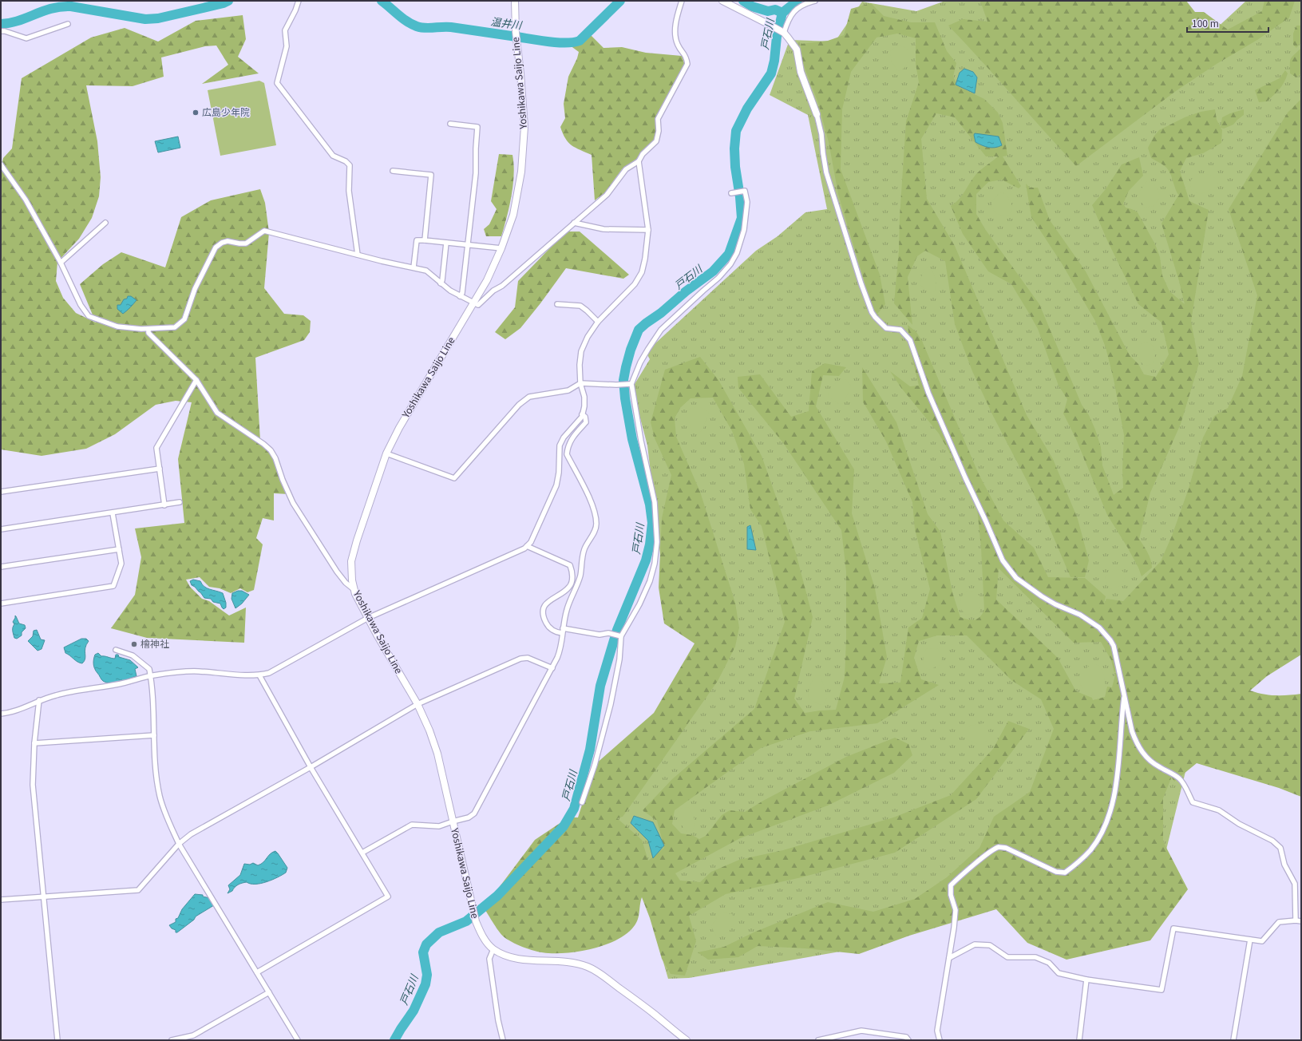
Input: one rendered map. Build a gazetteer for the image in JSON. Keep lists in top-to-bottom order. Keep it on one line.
{"streets":{"main road":["Yoshikawa Saijo Line"]},"water":["温井川","戸石川"],"places":["広島少年院","檜神社"],"scale_bar":"100 m"}
